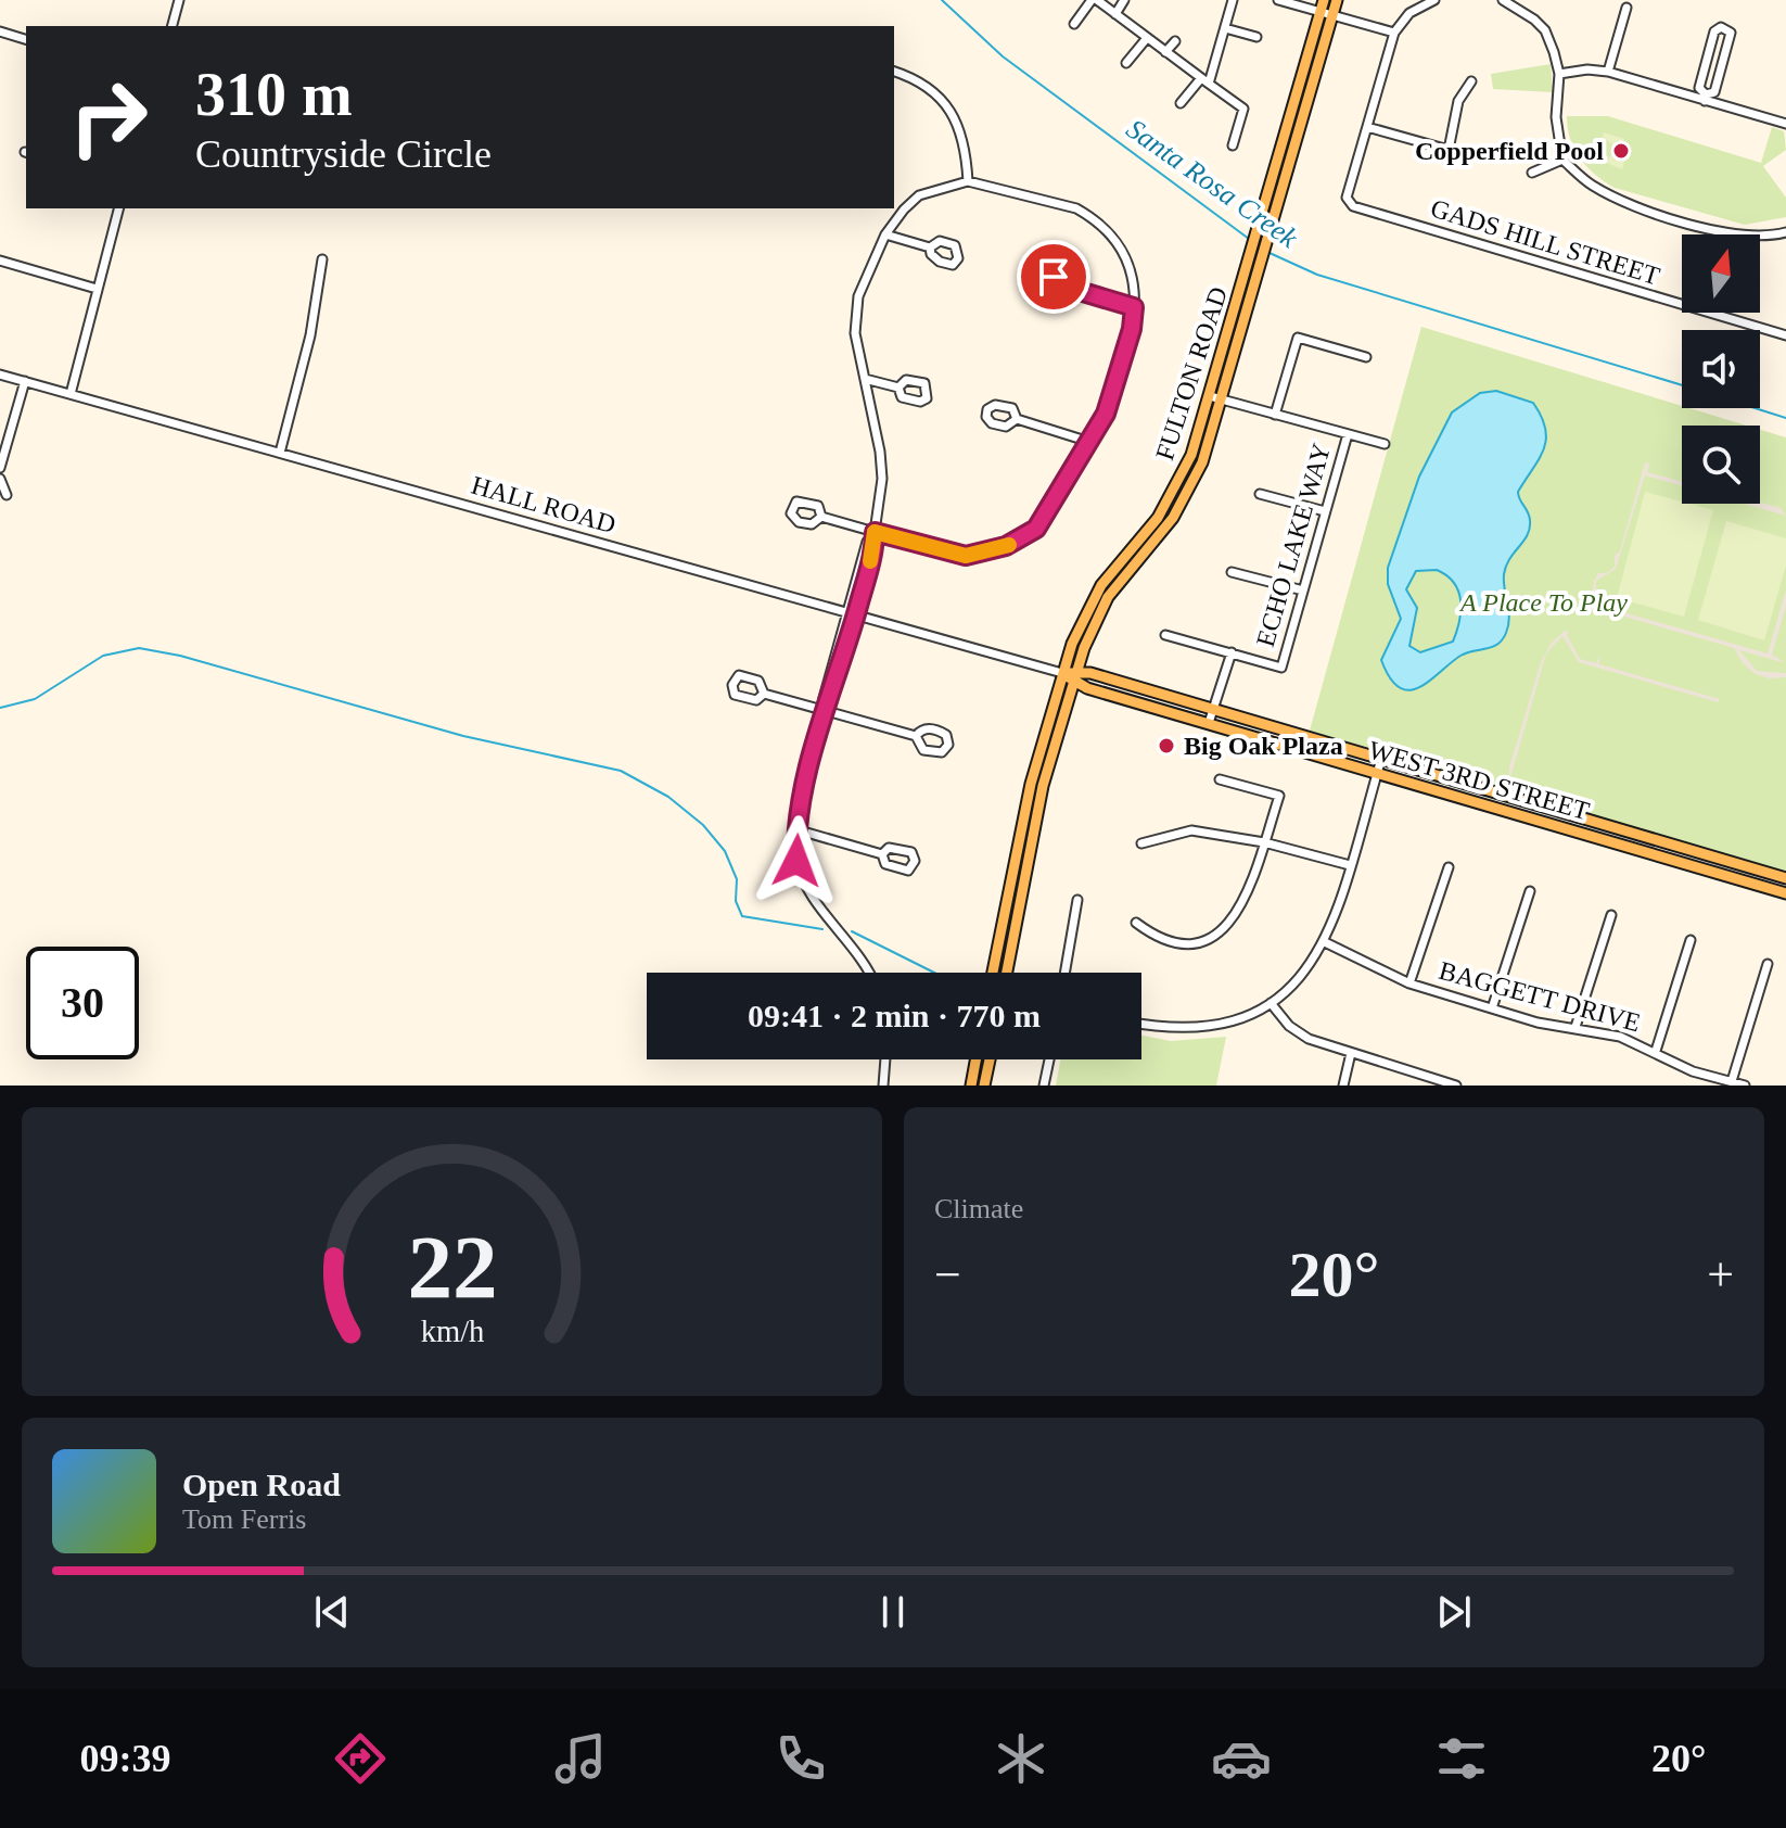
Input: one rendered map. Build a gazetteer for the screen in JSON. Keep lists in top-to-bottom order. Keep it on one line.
{"streets":{"main road":["FULTON ROAD","WEST 3RD STREET"],"street":["GADS HILL STREET","HALL ROAD","ECHO LAKE WAY","BAGGETT DRIVE"]},"crossings":[["FULTON ROAD","HALL ROAD"],["FULTON ROAD","WEST 3RD STREET"],["HALL ROAD","WEST 3RD STREET"]],"water":["Santa Rosa Creek"],"parks":["A Place To Play"],"places":["Copperfield Pool","Big Oak Plaza"],"north":"top","page":{"turn":["310 m","Countryside Circle"],"limit":"30","trip":"09:41 · 2 min · 770 m","tile":"Climate","heat":["−","20°","+"],"song":["Open Road","Tom Ferris"],"tabs":["09:39","20°"],"gauge":["22","km/h"]}}
